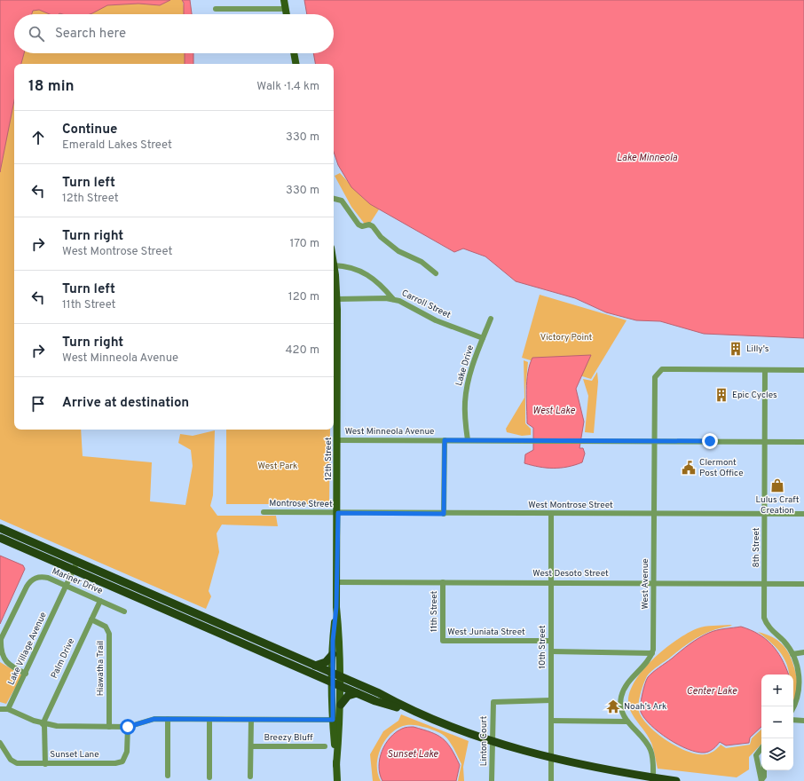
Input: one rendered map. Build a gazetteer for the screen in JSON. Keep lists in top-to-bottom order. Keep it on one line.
{"streets":{"main road":["12th Street"],"street":["Carroll Street","Lake Drive","West Minneola Avenue","Montrose Street","West Montrose Street","8th Street","West Desoto Street","Mariner Drive","West Avenue","11th Street","West Juniata Street","10th Street","Lake Village Avenue","Palm Drive","Hiawatha Trail","Breezy Bluff","Linton Court","Sunset Lane"]},"crossings":[["Carroll Street","Lake Drive"],["Carroll Street","12th Street"],["Lake Drive","West Minneola Avenue"],["West Minneola Avenue","12th Street"],["West Minneola Avenue","8th Street"],["West Minneola Avenue","West Avenue"],["12th Street","Montrose Street"],["12th Street","West Montrose Street"],["12th Street","West Desoto Street"],["Montrose Street","West Montrose Street"],["West Montrose Street","8th Street"],["West Montrose Street","West Avenue"],["West Montrose Street","10th Street"],["8th Street","West Desoto Street"],["8th Street","West Avenue"],["West Desoto Street","West Avenue"],["West Desoto Street","11th Street"],["West Desoto Street","10th Street"],["Mariner Drive","Lake Village Avenue"],["Mariner Drive","Palm Drive"],["11th Street","West Juniata Street"],["West Juniata Street","10th Street"],["10th Street","Linton Court"],["Palm Drive","Hiawatha Trail"],["Palm Drive","Sunset Lane"]],"water":["Lake Minneola","West Lake","Center Lake","Sunset Lake"],"parks":["Victory Point","West Park"],"places":{"building":["Lilly's","Epic Cycles"],"public building":["Clermont Post Office"],"shop":["Lulus Craft Creation"],"temple":["Noah's Ark"]},"page":{"search":"Search here","heading":["18 min","Walk · 1.4 km"],"list":[["Continue","Emerald Lakes Street","330 m"],["Turn left","12th Street","330 m"],["Turn right","West Montrose Street","170 m"],["Turn left","11th Street","120 m"],["Turn right","West Minneola Avenue","420 m"],"Arrive at destination"],"map_buttons":["+","−"]}}
